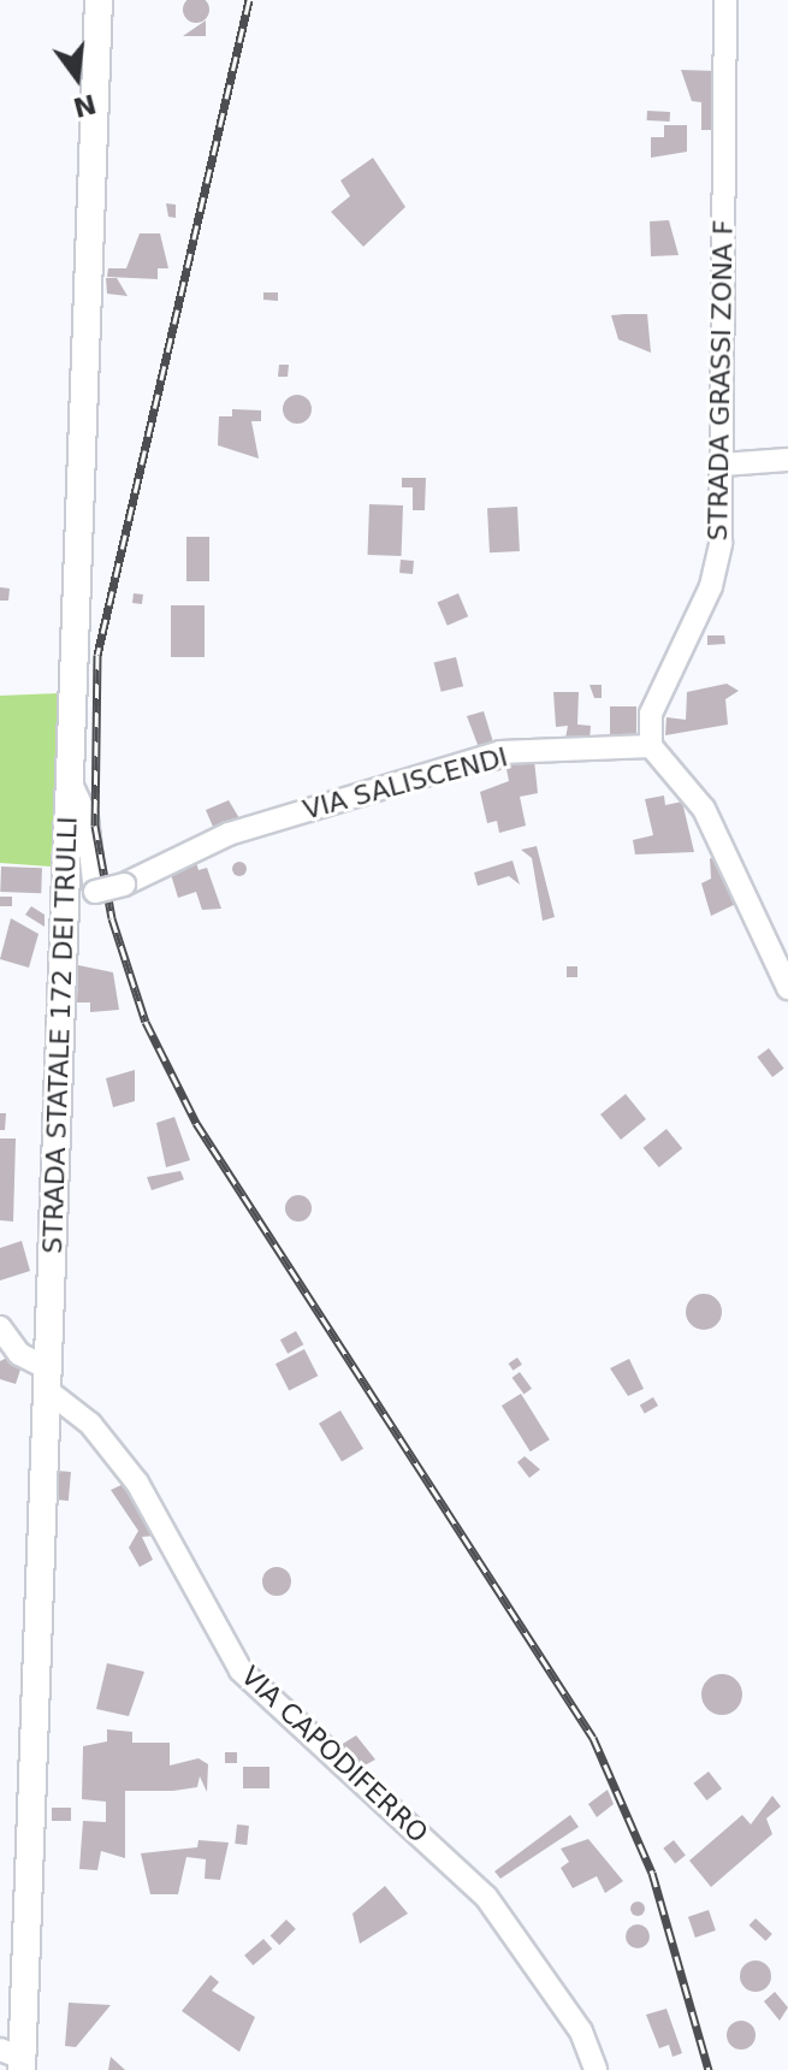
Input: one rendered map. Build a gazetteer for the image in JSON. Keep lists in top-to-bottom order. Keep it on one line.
{"streets":{"main road":["STRADA STATALE 172 DEI TRULLI"],"street":["STRADA GRASSI ZONA F","VIA SALISCENDI","VIA CAPODIFERRO"]},"crossings":[["STRADA GRASSI ZONA F","VIA SALISCENDI"],["VIA SALISCENDI","STRADA STATALE 172 DEI TRULLI"],["STRADA STATALE 172 DEI TRULLI","VIA CAPODIFERRO"]],"north":"bottom"}
